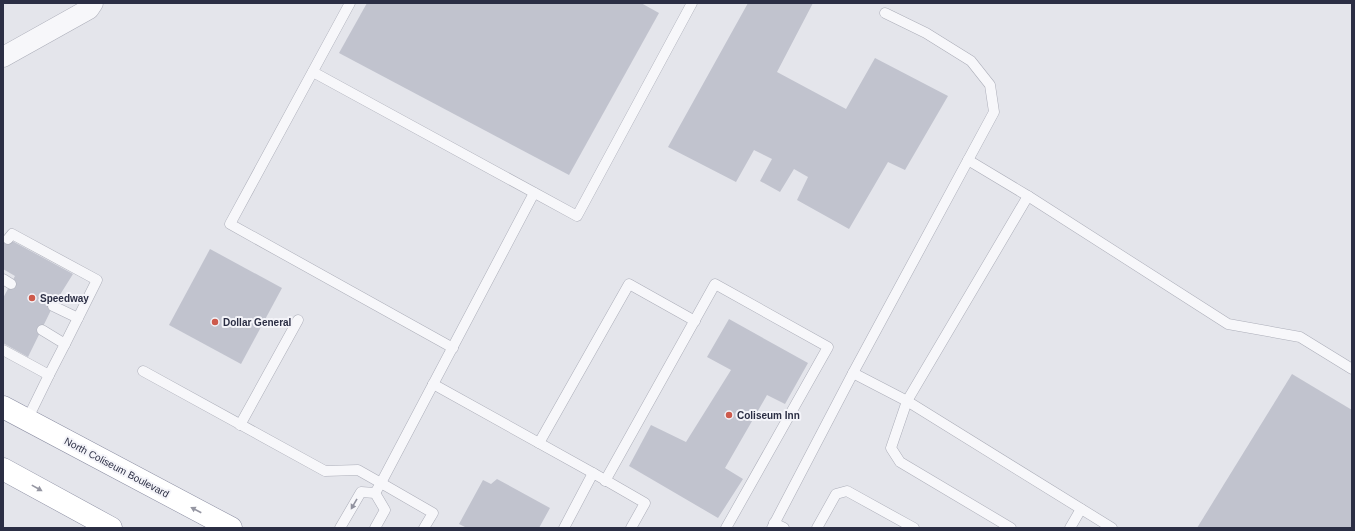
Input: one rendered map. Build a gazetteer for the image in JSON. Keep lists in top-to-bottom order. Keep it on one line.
{"streets":{"highway":["North Coliseum Boulevard"]},"places":["Speedway","Dollar General","Coliseum Inn"]}
